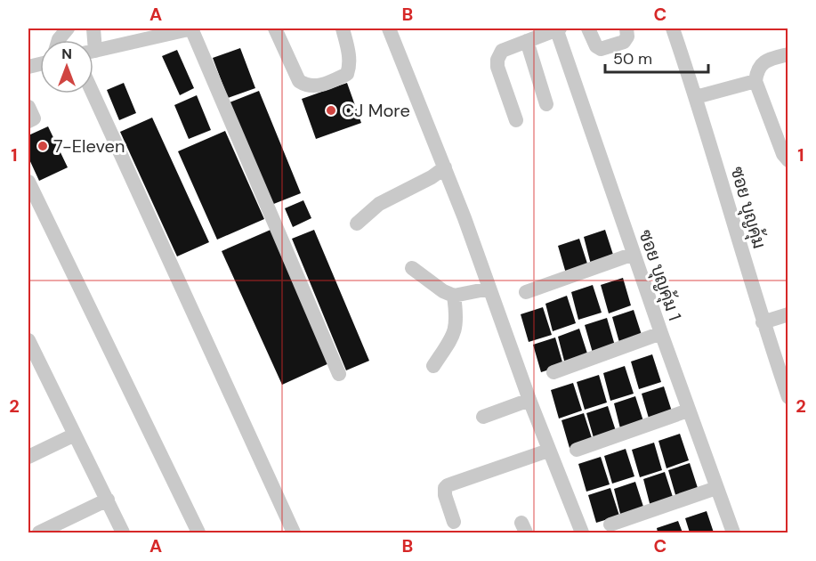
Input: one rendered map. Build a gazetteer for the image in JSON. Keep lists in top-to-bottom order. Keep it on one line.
{"streets":{"street":["ซอย บุญคุ้ม","ซอย บุญคุ้ม 1"]},"places":["CJ More","7-Eleven"],"scale_bar":"50 m","north":"top","grid":{"columns":["A","B","C"],"rows":["1","2"]}}
